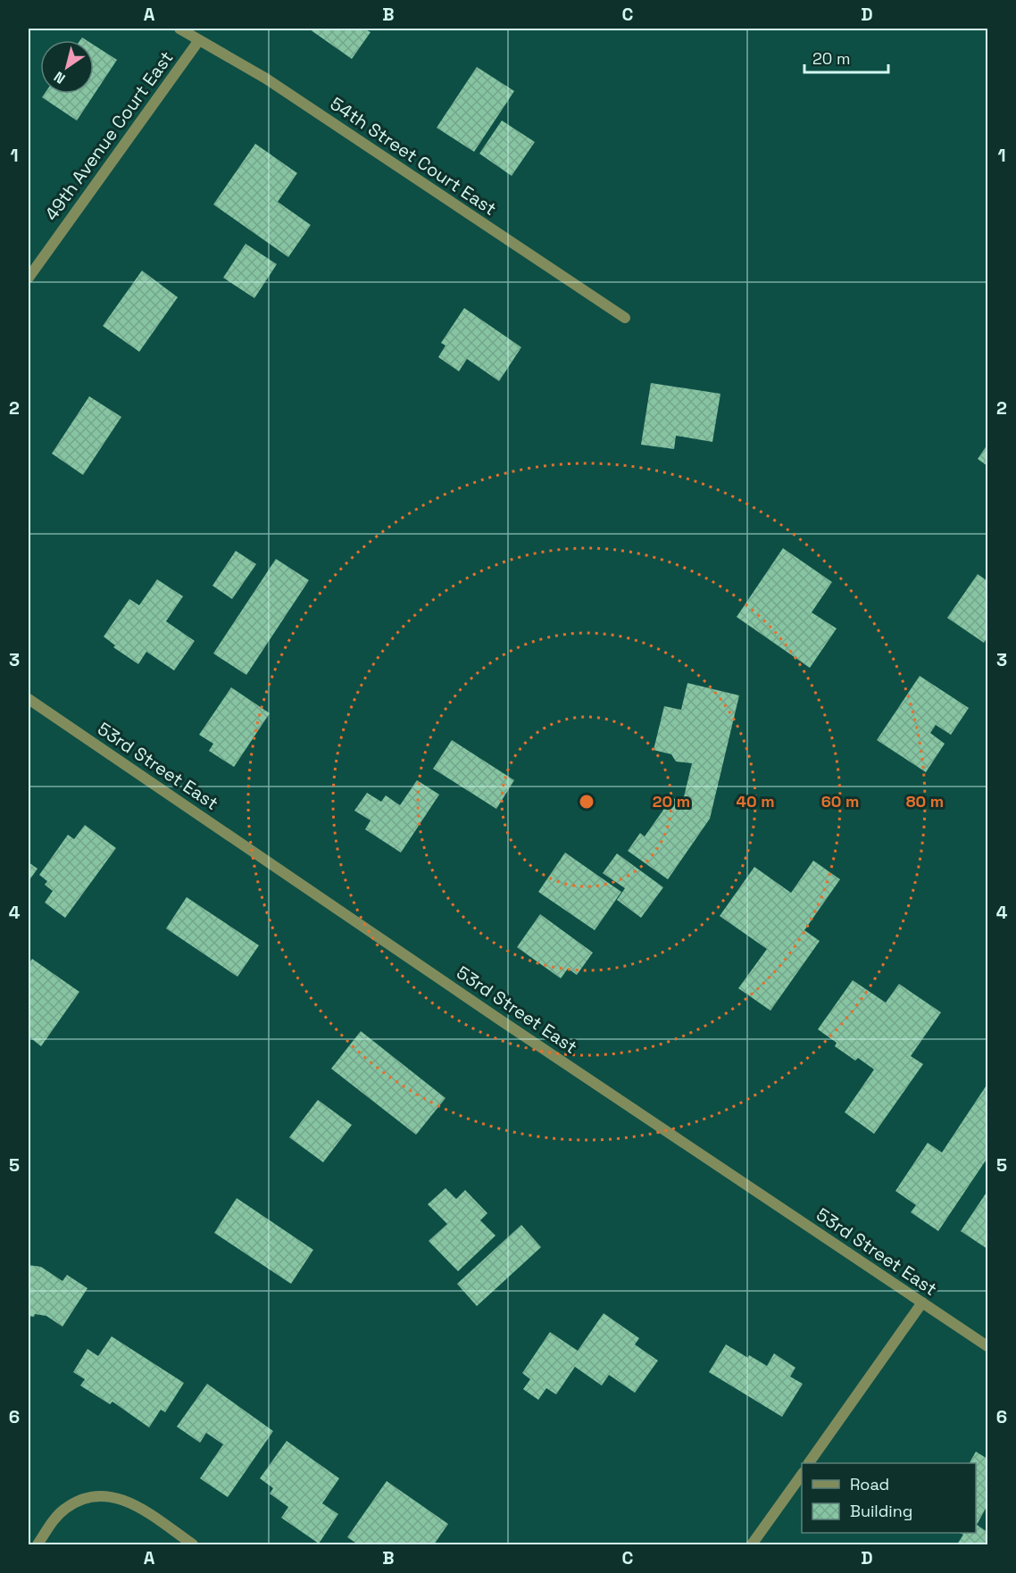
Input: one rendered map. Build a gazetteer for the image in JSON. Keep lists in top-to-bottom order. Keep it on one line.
{"streets":{"street":["49th Avenue Court East","54th Street Court East","53rd Street East"]},"crossings":[["49th Avenue Court East","54th Street Court East"]],"legend":["Road","Building"],"scale_bar":"20 m","north":"bottom left","grid":{"columns":["A","B","C","D"],"rows":["1","2","3","4","5","6"]},"rings":["20 m","40 m","60 m","80 m"]}
